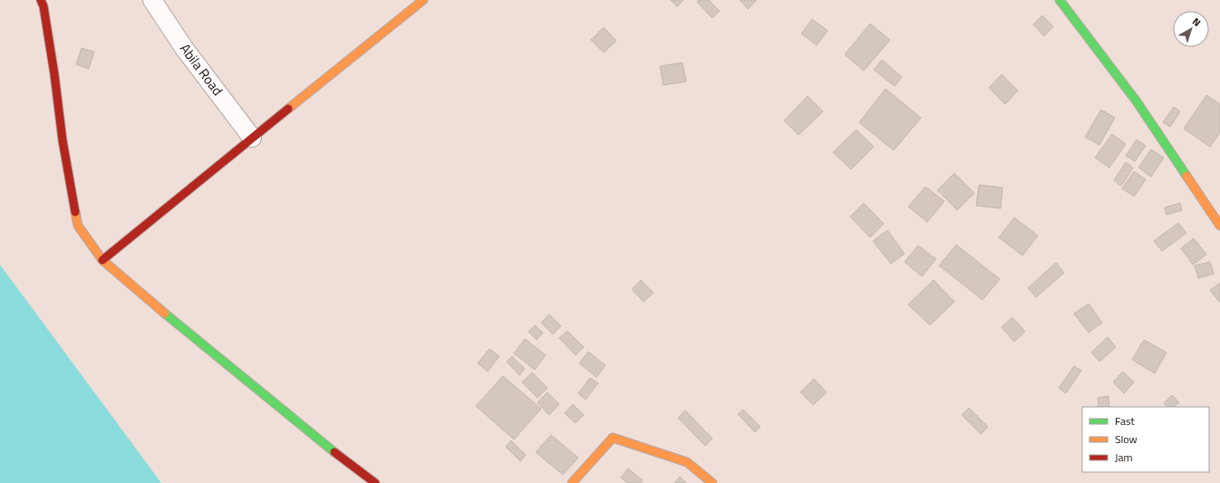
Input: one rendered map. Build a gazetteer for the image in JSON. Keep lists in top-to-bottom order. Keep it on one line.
{"streets":{"street":["Abila Road"]},"legend":["Fast","Slow","Jam"],"north":"top right"}
